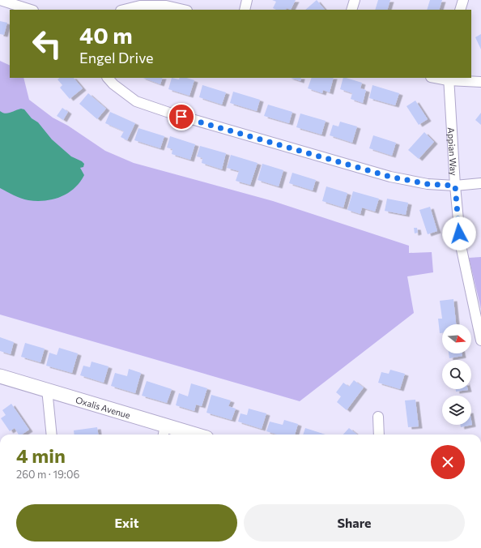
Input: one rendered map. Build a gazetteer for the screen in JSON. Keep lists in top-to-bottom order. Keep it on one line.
{"streets":{"street":["Appian Way","Oxalis Avenue"]},"north":"right","page":{"turn":["40 m","Engel Drive"],"heading":["4 min","260 m · 19:06"],"buttons":["Exit","Share"]}}
